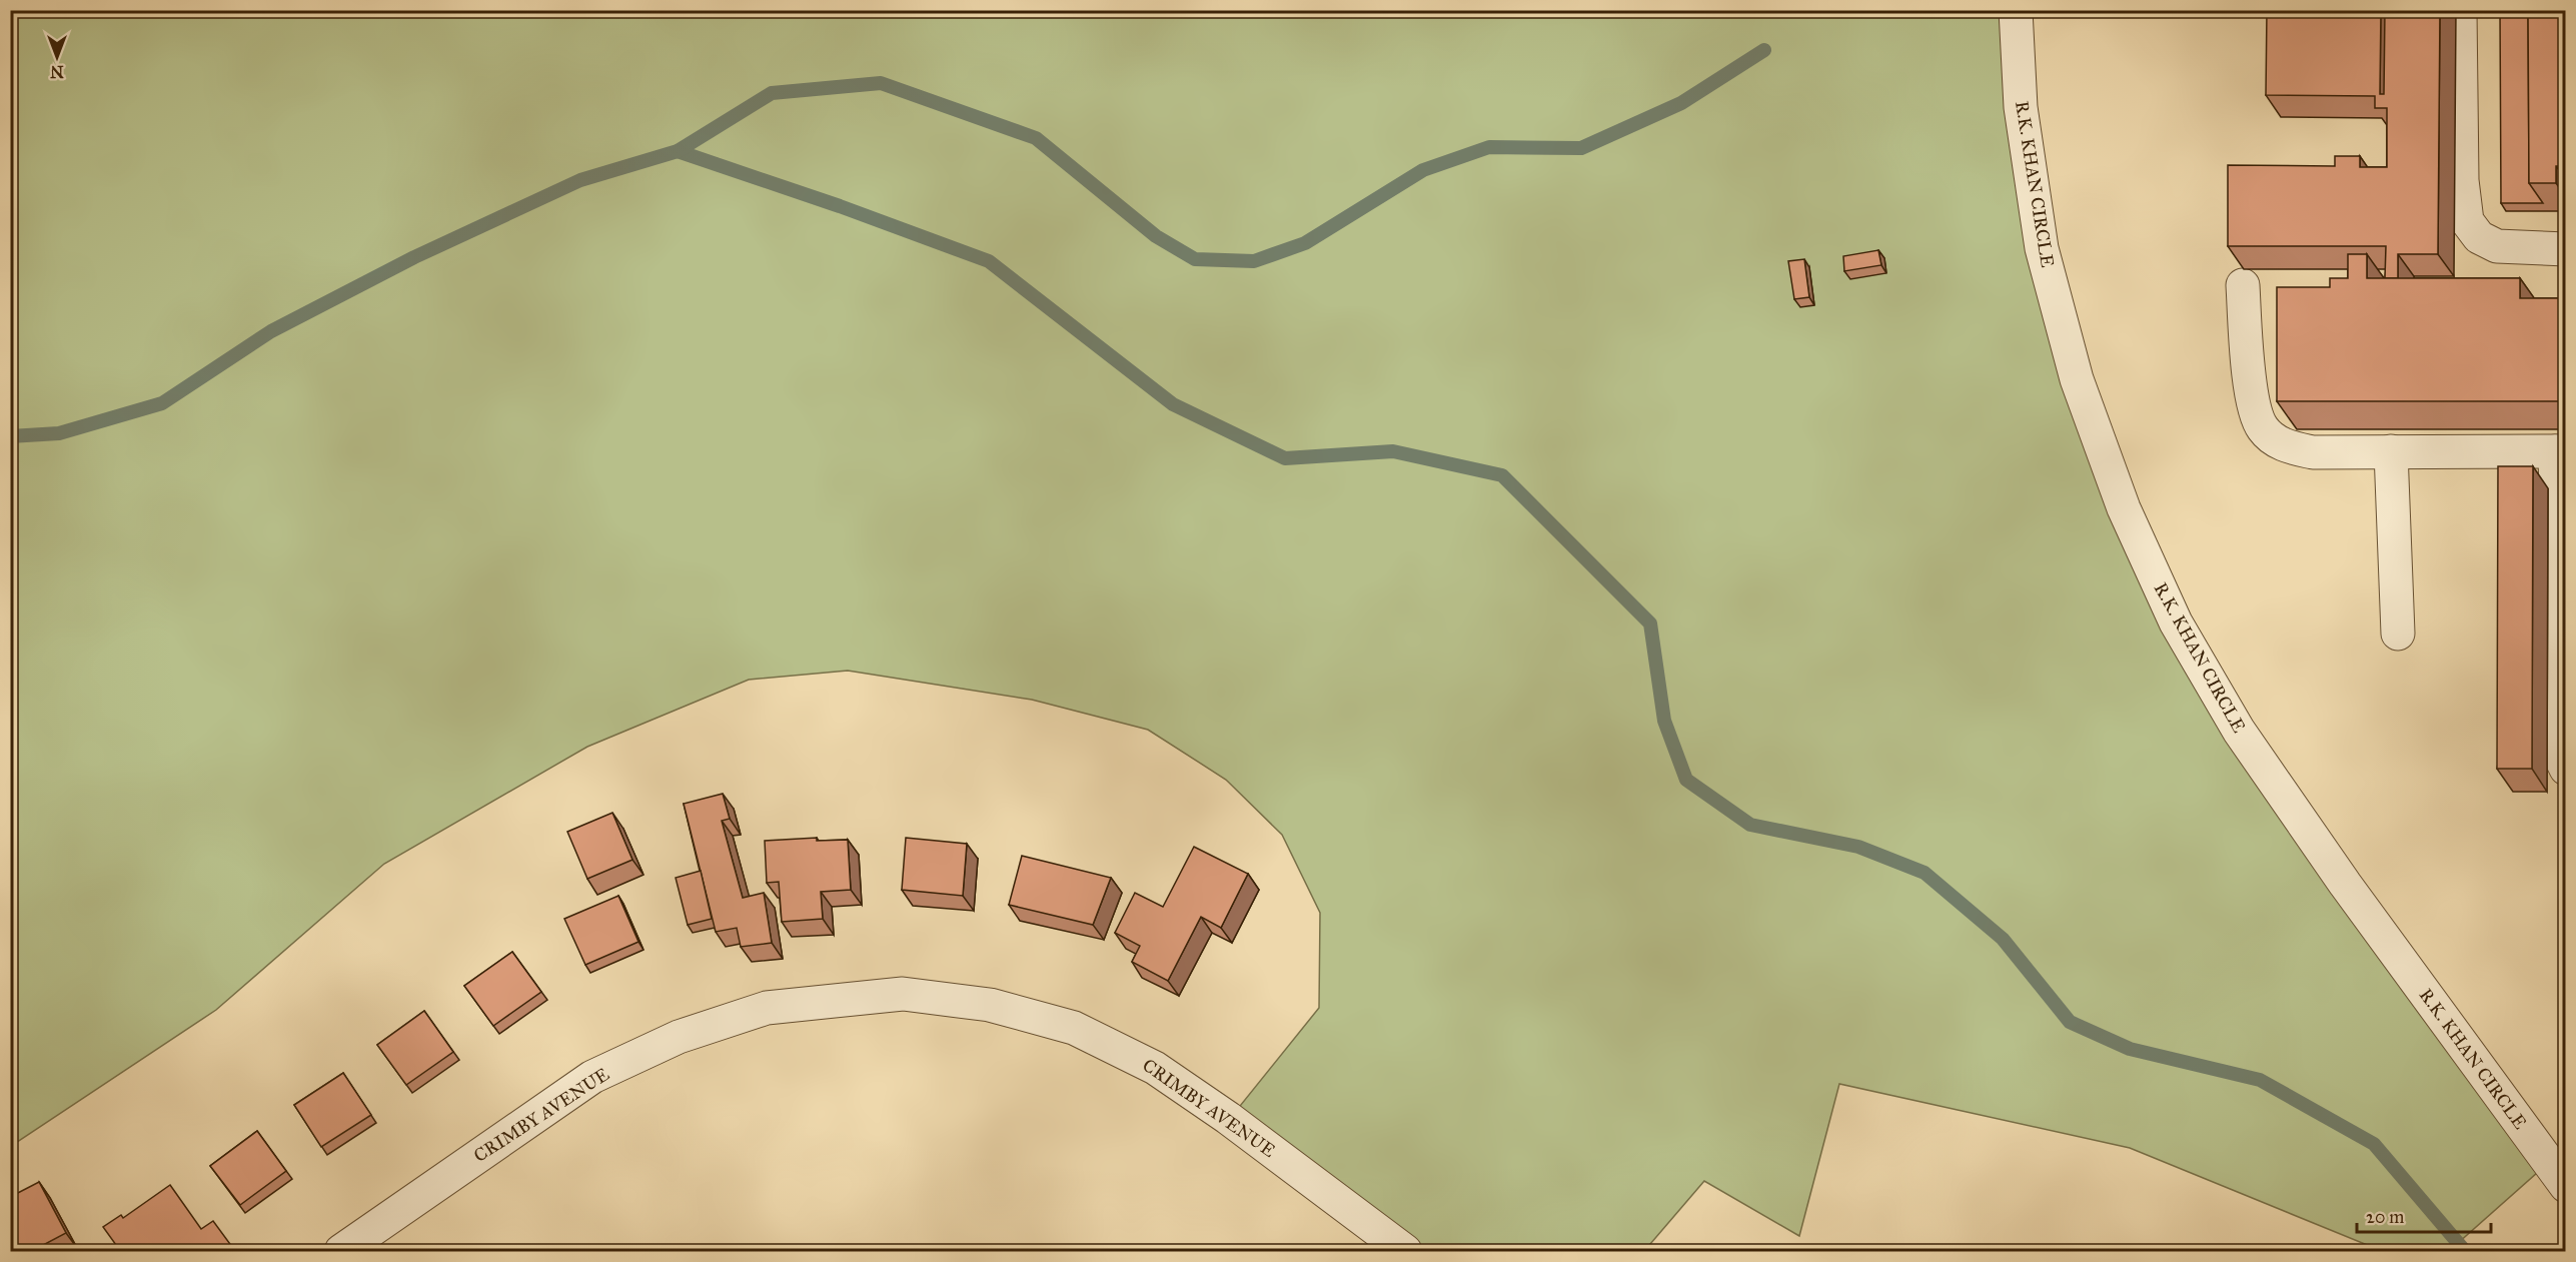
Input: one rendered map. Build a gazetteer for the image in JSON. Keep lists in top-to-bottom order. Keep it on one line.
{"streets":{"street":["R.K. KHAN CIRCLE","CRIMBY AVENUE"]},"scale_bar":"20 m","north":"bottom"}
